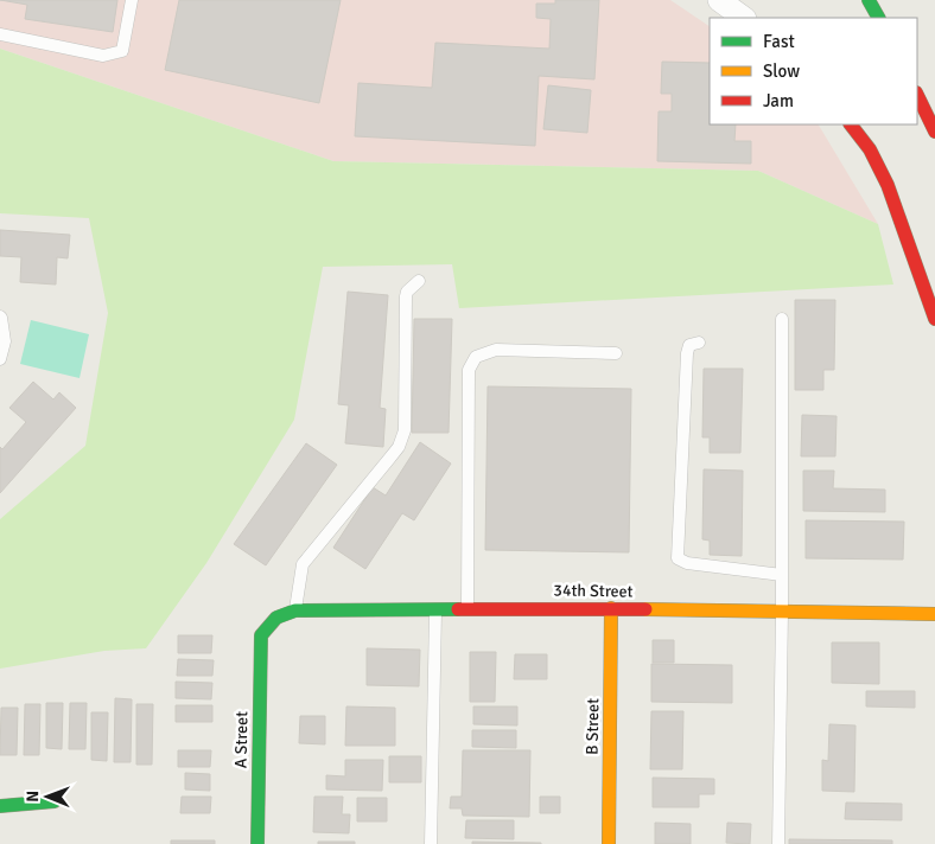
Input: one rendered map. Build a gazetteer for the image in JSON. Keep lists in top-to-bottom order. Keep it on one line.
{"streets":{"main road":["34th Street","B Street","A Street"]},"crossings":[["34th Street","B Street"],["34th Street","A Street"]],"legend":["Fast","Slow","Jam"],"north":"left"}
